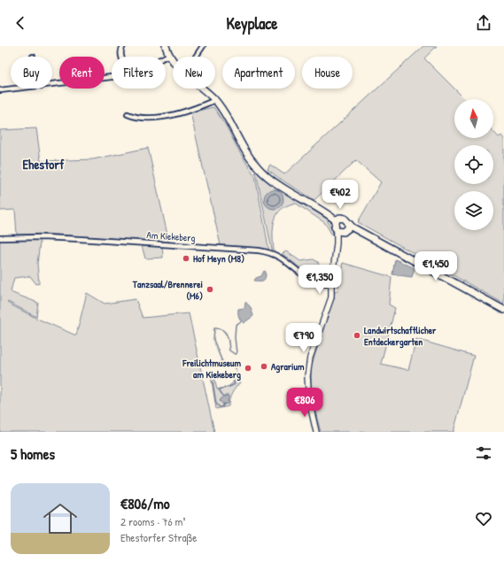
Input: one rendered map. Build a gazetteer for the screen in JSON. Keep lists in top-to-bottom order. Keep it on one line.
{"streets":{"street":["Am Kiekeberg"]},"districts":["Ehestorf"],"places":["Hof Meyn (M8)","Tanzsaal/Brennerei (M6)","Landwirtschaftlicher Entdeckergarten","Agrarium","Freilichtmuseum am Kiekeberg"],"north":"top","page":{"header":"Keyplace","chip":["Buy","Rent","Filters","New","Apartment","House"],"price":["€402","€1,450","€1,350","€790","€806"],"heading":"5 homes","list":[{"name":"€806/mo","note":"2 rooms · 76 m² · Ehestorfer Straße"}]}}
